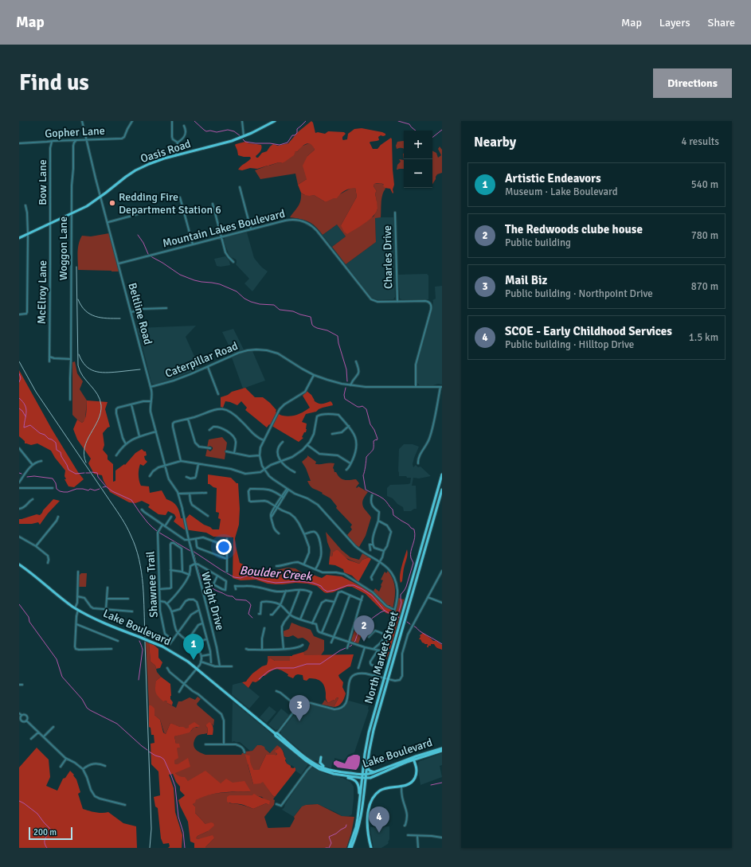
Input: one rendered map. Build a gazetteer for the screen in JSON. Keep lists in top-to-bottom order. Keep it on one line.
{"streets":{"main road":["Oasis Road","Lake Boulevard","North Market Street"],"street":["Gopher Lane","Bow Lane","Mountain Lakes Boulevard","Woggon Lane","Charles Drive","McElroy Lane","Beltline Road","Caterpillar Road","Shawnee Trail","Wright Drive"]},"crossings":[["Gopher Lane","Bow Lane"],["Gopher Lane","Woggon Lane"],["Gopher Lane","Beltline Road"],["Oasis Road","Bow Lane"],["Oasis Road","Woggon Lane"],["Oasis Road","McElroy Lane"],["Oasis Road","Beltline Road"],["Bow Lane","McElroy Lane"],["Mountain Lakes Boulevard","Charles Drive"],["Mountain Lakes Boulevard","Beltline Road"],["Mountain Lakes Boulevard","Caterpillar Road"],["Beltline Road","Caterpillar Road"],["Beltline Road","Wright Drive"],["Lake Boulevard","North Market Street"]],"water":["Boulder Creek"],"places":["Redding Fire Department Station 6"],"scale_bar":"200 m","page":{"header":"Map","nav":["Map","Layers","Share"],"buttons":"Directions","title":"Find us","heading":["Nearby","4 results"],"map_buttons":["+","−"],"list":[{"mark":"1","name":"Artistic Endeavors","note":"Museum · Lake Boulevard","value":"540 m"},{"mark":"2","name":"The Redwoods clube house","note":"Public building","value":"780 m"},{"mark":"3","name":"Mail Biz","note":"Public building · Northpoint Drive","value":"870 m"},{"mark":"4","name":"SCOE - Early Childhood Services","note":"Public building · Hilltop Drive","value":"1.5 km"}],"pins":["2","1","3","4"],"scale":"200 m"}}
